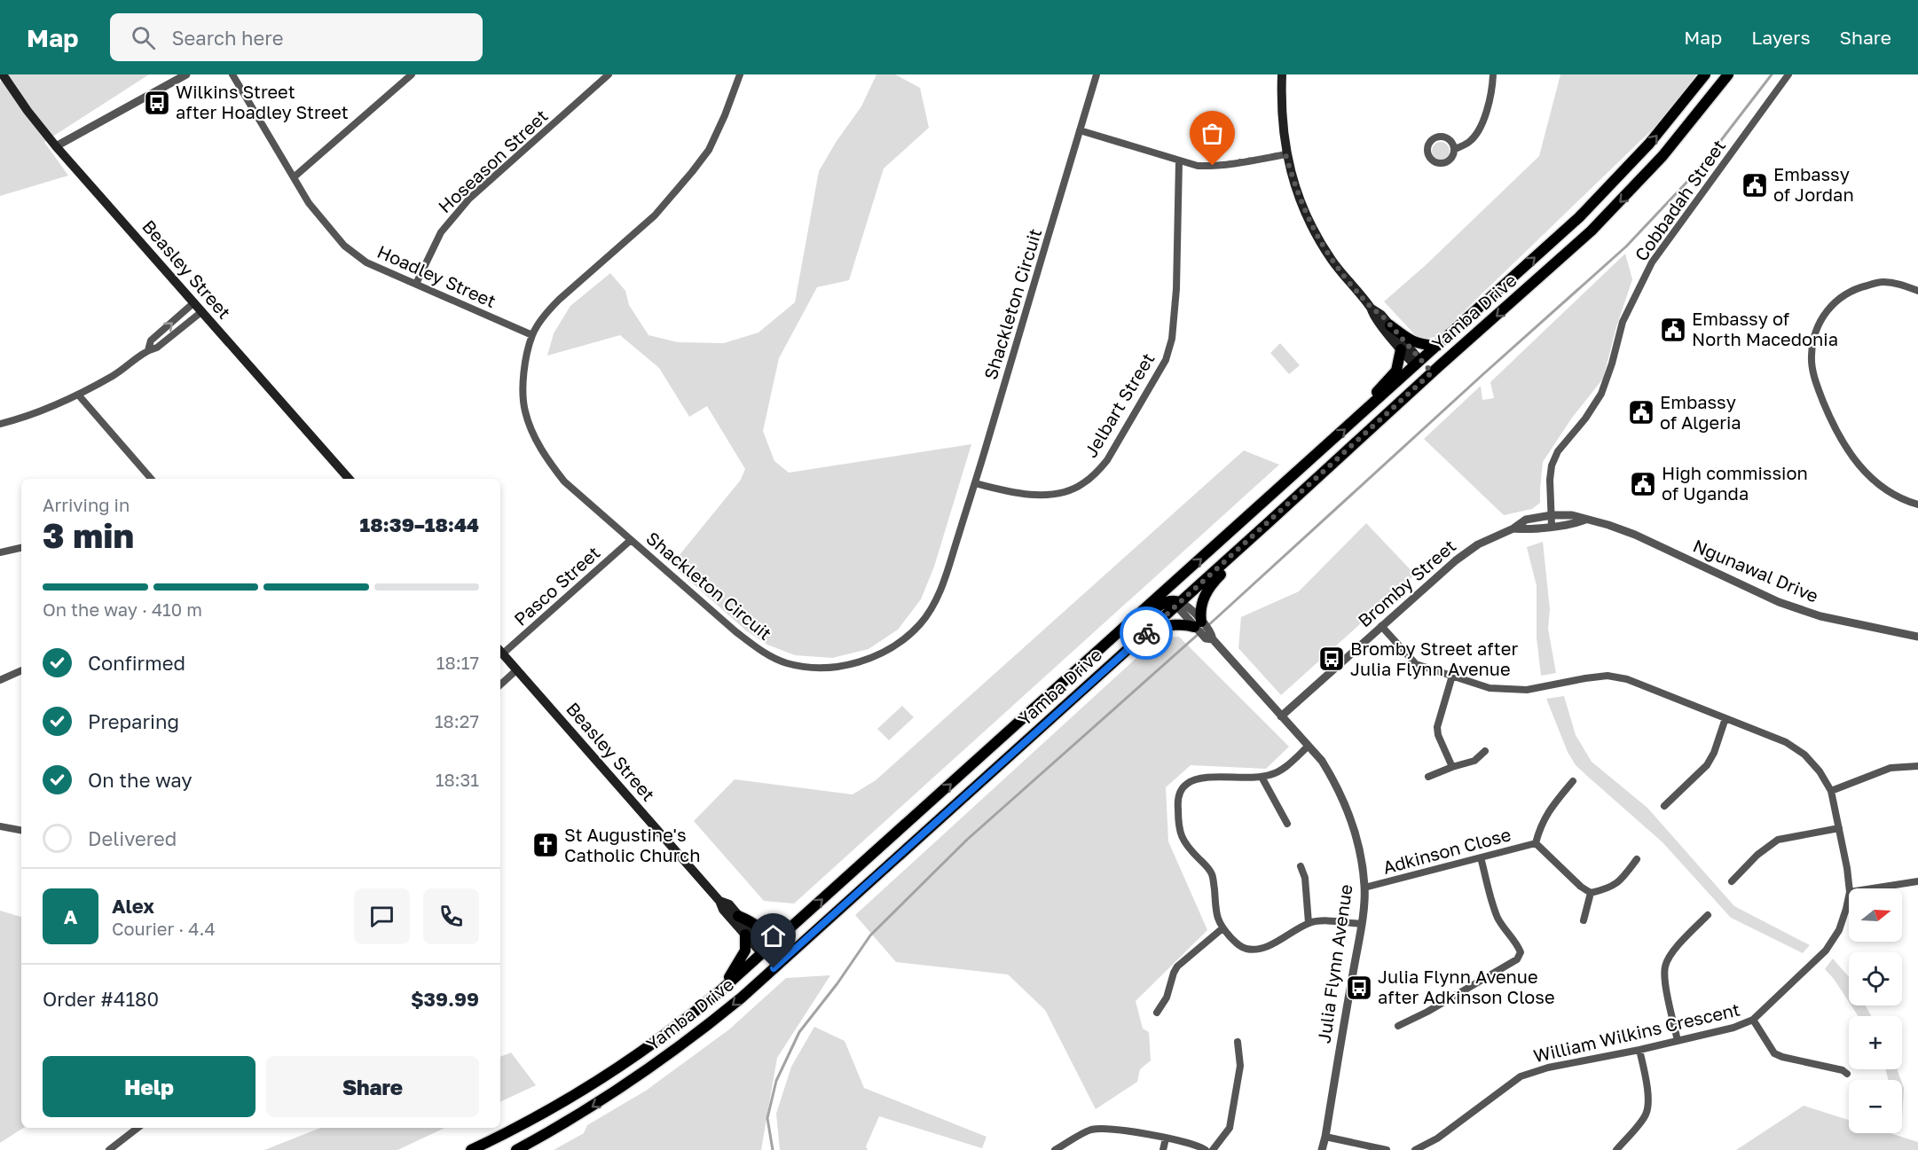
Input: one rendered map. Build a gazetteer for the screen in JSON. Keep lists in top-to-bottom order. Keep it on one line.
{"streets":{"main road":["Beasley Street","Yamba Drive"],"street":["Hoseason Street","Cobbadah Street","Hoadley Street","Shackleton Circuit","Jelbart Street","Ngunawal Drive","Bromby Street","Pasco Street","Adkinson Close","Julia Flynn Avenue","William Wilkins Crescent"]},"crossings":[["Hoseason Street","Hoadley Street"],["Cobbadah Street","Ngunawal Drive"],["Cobbadah Street","Bromby Street"],["Beasley Street","Yamba Drive"],["Beasley Street","Pasco Street"],["Hoadley Street","Shackleton Circuit"],["Shackleton Circuit","Jelbart Street"],["Shackleton Circuit","Pasco Street"],["Yamba Drive","Julia Flynn Avenue"],["Ngunawal Drive","Bromby Street"],["Bromby Street","Julia Flynn Avenue"],["Bromby Street","William Wilkins Crescent"],["Adkinson Close","Julia Flynn Avenue"]],"places":{"bus stop":["Wilkins Street after Hoadley Street","Bromby Street after Julia Flynn Avenue","Julia Flynn Avenue after Adkinson Close"],"public building":["Embassy of Jordan","Embassy of North Macedonia","Embassy of Algeria","High commission of Uganda"],"church":["St Augustine's Catholic Church"]},"north":"right","page":{"header":"Map","search":"Search here","nav":["Map","Layers","Share"],"heading":["3 min","Arriving in","18:39–18:44"],"panel":["Alex","Courier · 4.4","Order #4180","$39.99"],"bar":"On the way · 410 m","list":[["Confirmed","18:17"],["Preparing","18:27"],["On the way","18:31"],"Delivered"],"map_buttons":["+","−"],"round":"A","buttons":["Help","Share"]}}
